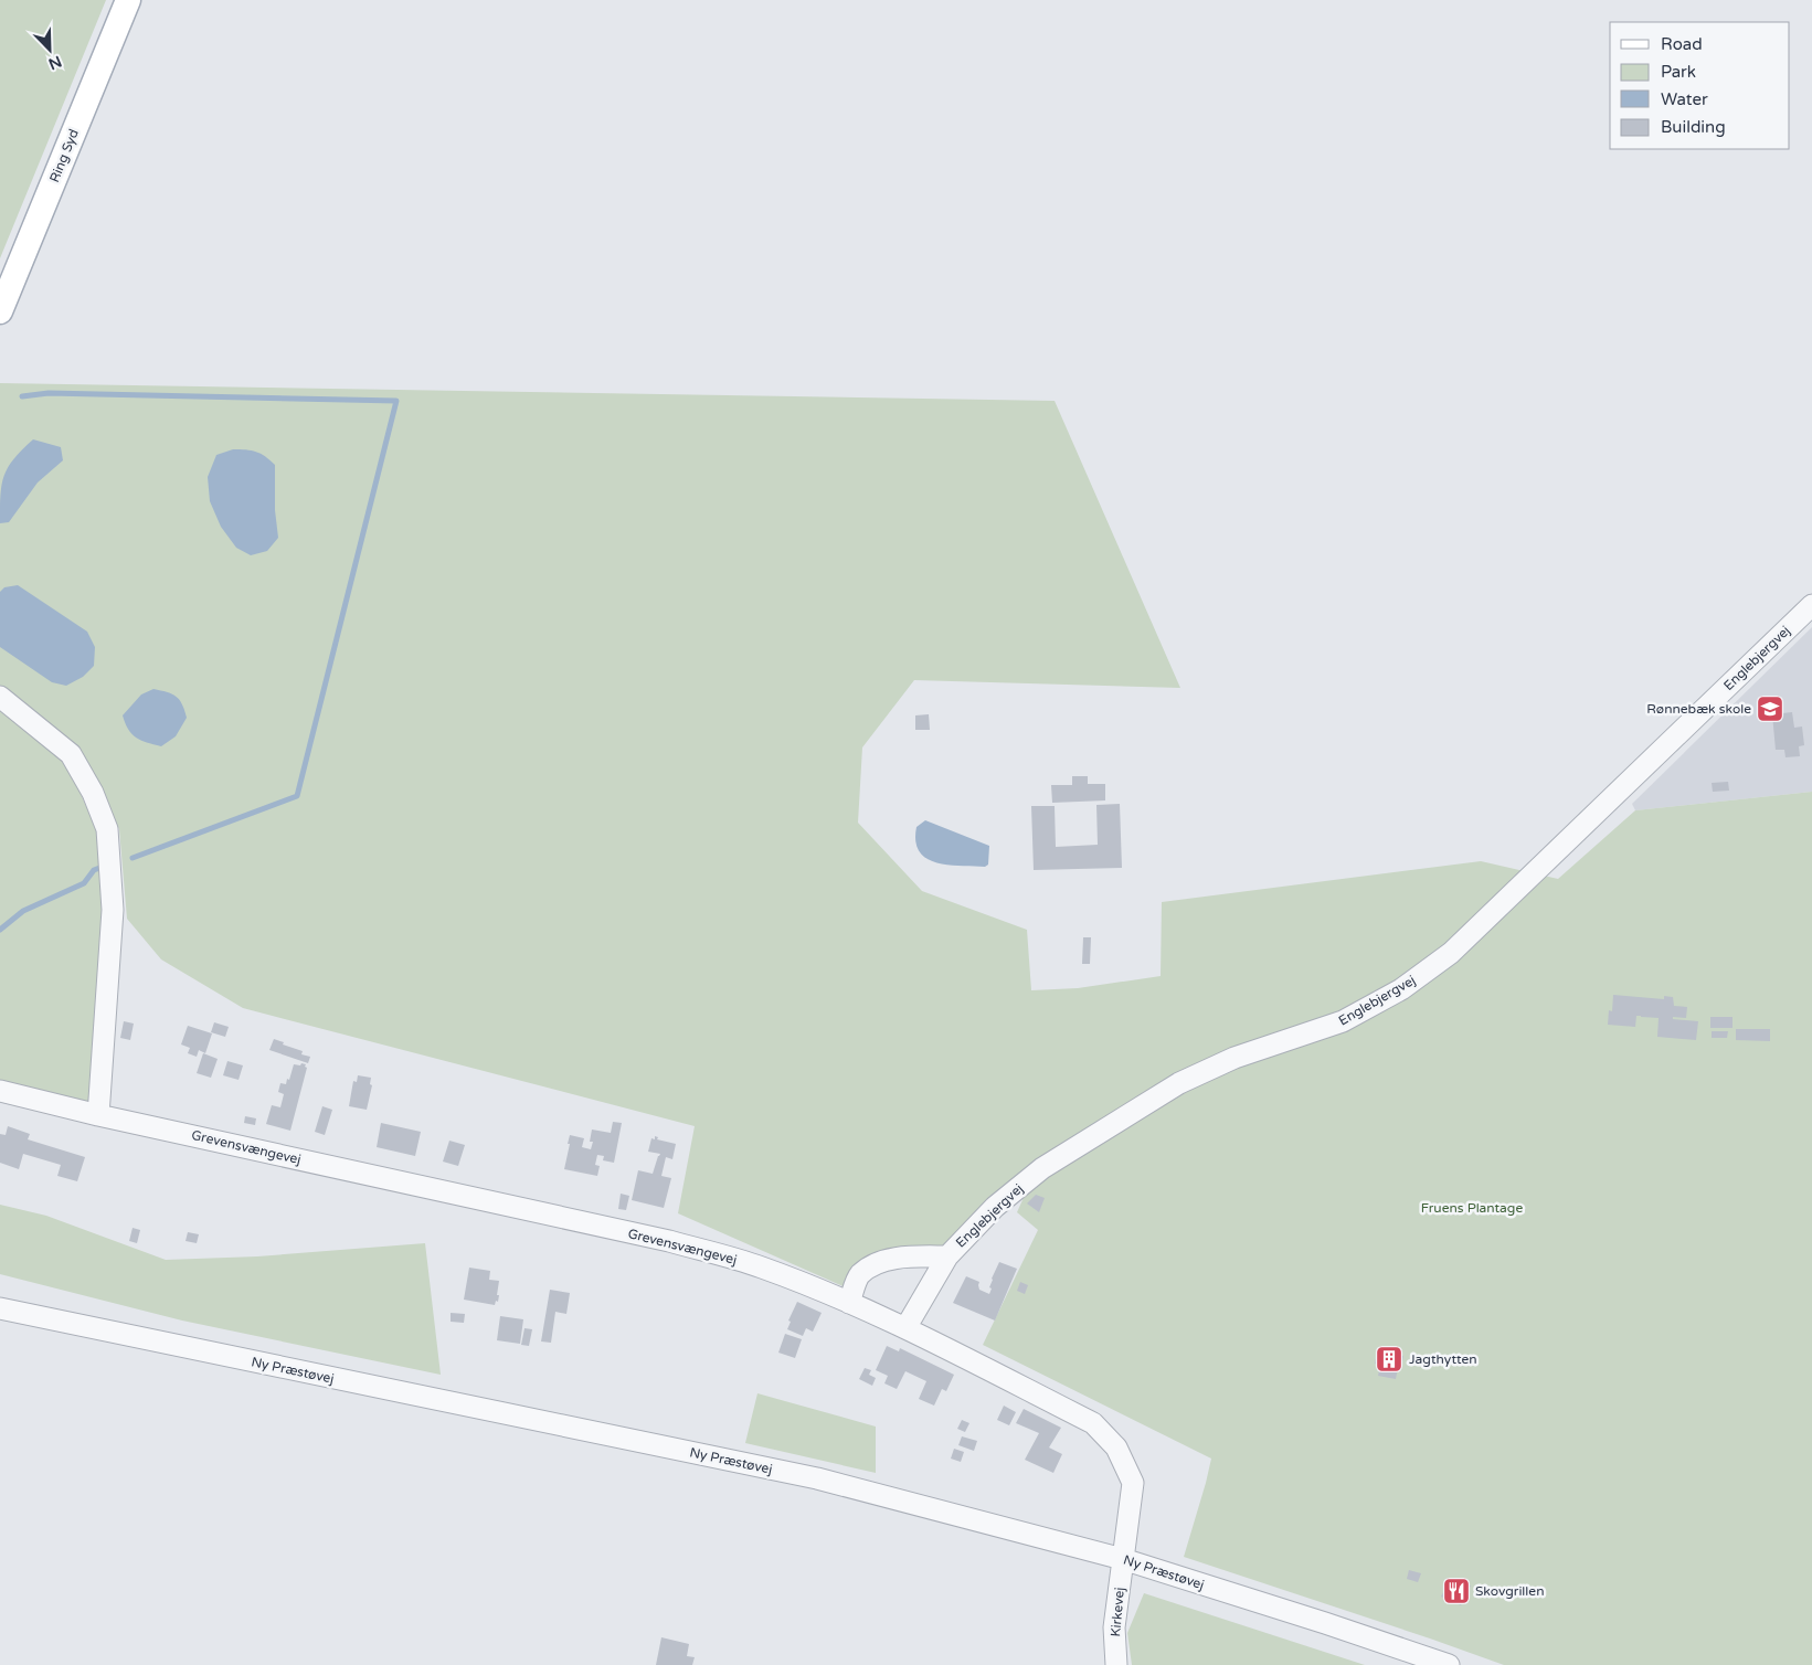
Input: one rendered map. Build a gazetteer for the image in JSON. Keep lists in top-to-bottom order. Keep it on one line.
{"streets":{"main road":["Ring Syd"],"street":["Englebjergvej","Grevensvængevej","Ny Præstøvej","Kirkevej"]},"crossings":[["Englebjergvej","Grevensvængevej"],["Grevensvængevej","Ny Præstøvej"],["Grevensvængevej","Kirkevej"],["Ny Præstøvej","Kirkevej"]],"parks":["Fruens Plantage"],"places":{"school or university":["Rønnebæk skole"],"building":["Jagthytten"],"restaurant":["Skovgrillen"]},"legend":["Road","Park","Water","Building"],"north":"bottom right"}
